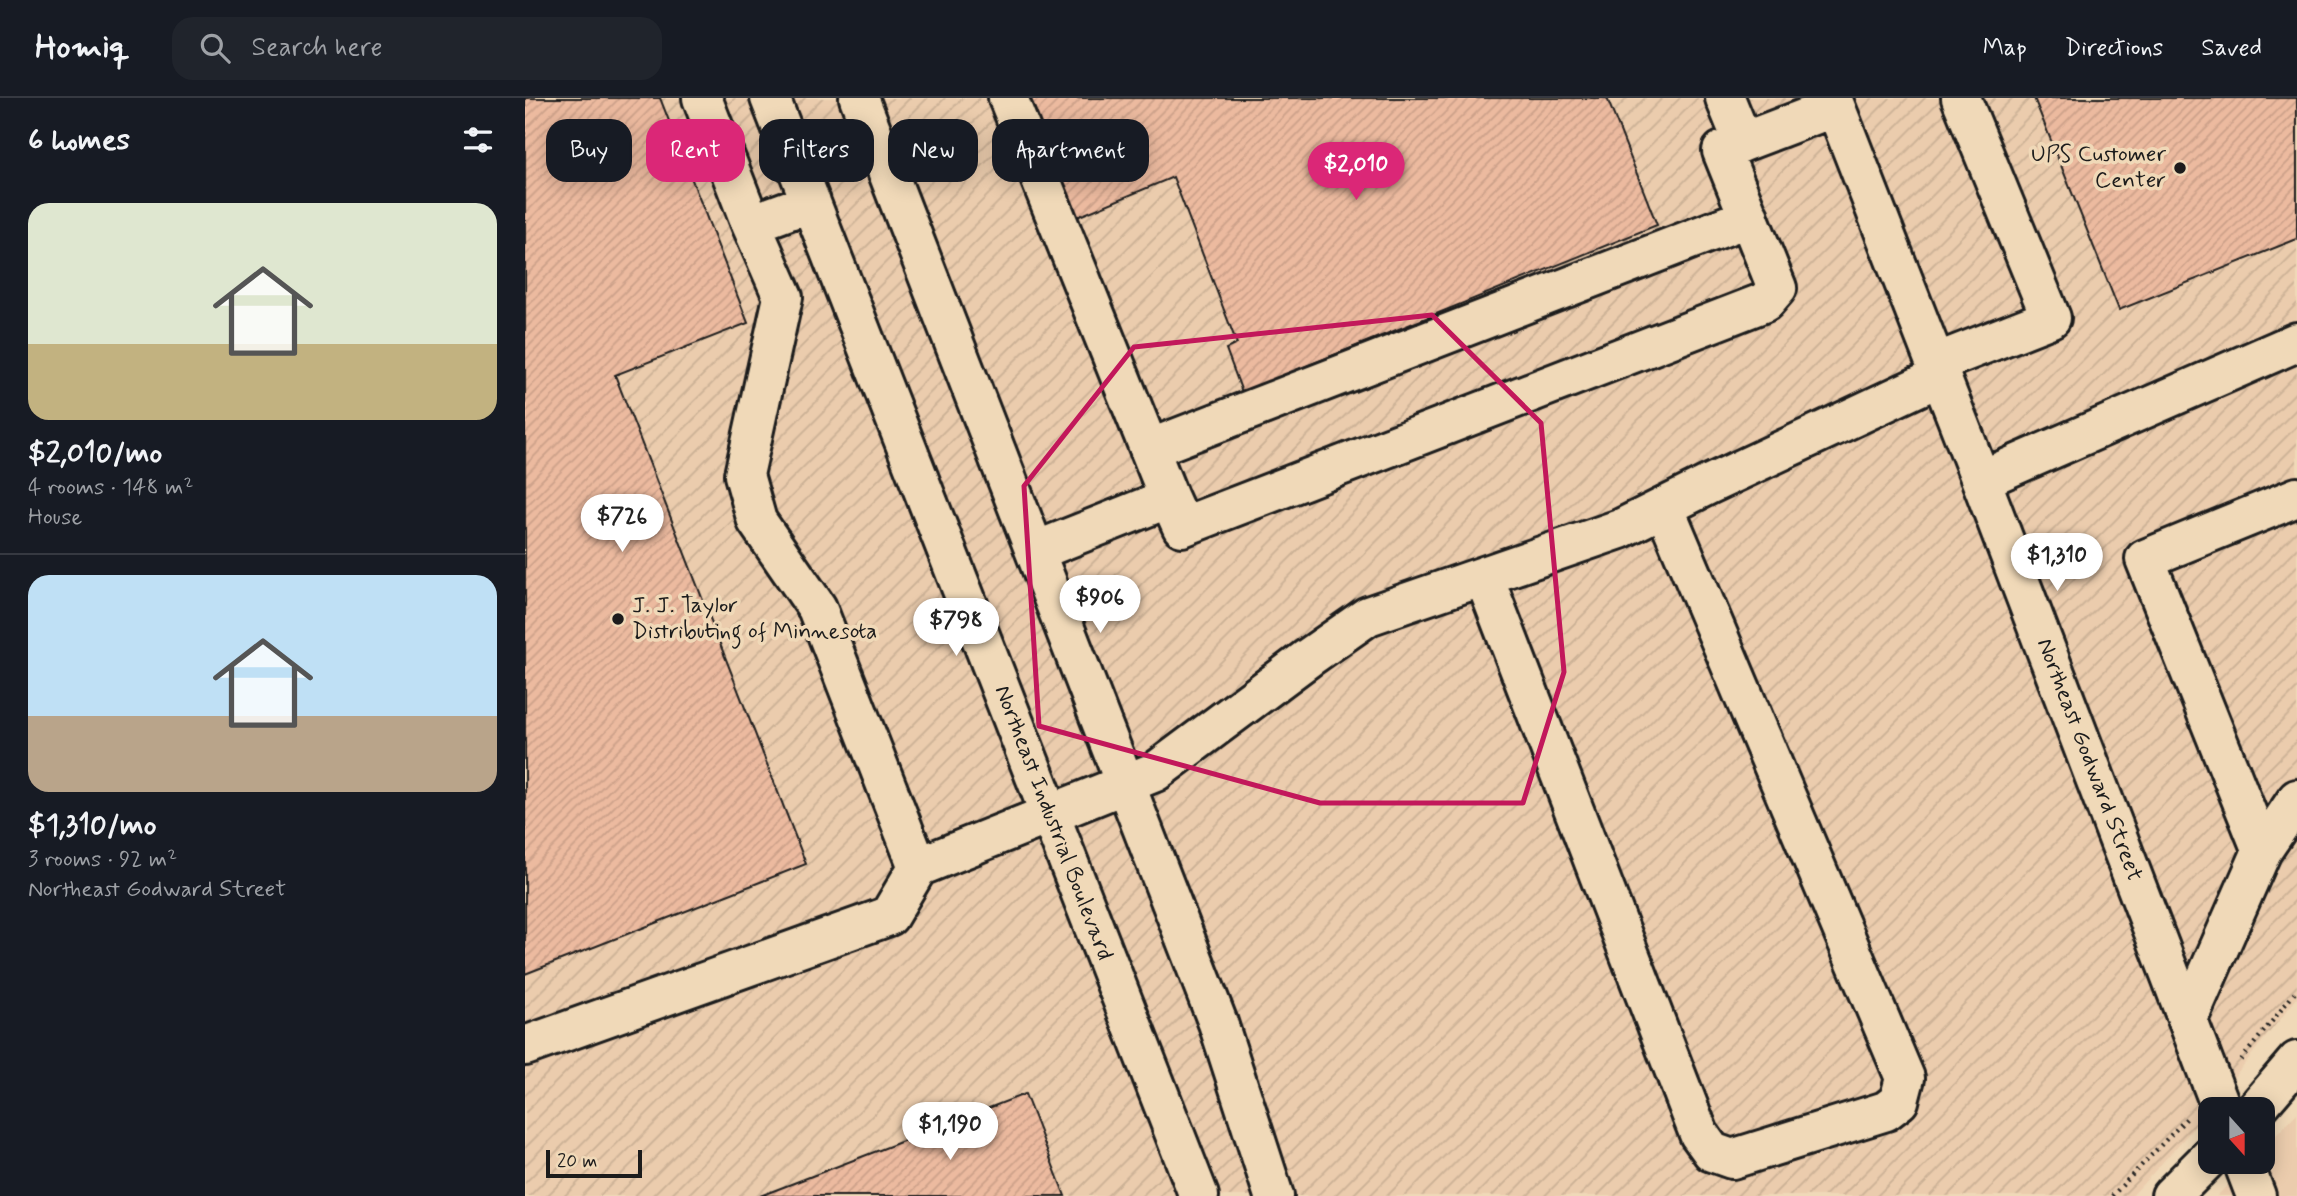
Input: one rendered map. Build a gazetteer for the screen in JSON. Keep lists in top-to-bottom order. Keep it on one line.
{"streets":{"street":["Northeast Godward Street","Northeast Industrial Boulevard"]},"places":["UPS Customer Center","J. J. Taylor Distributing of Minnesota"],"scale_bar":"20 m","north":"bottom","page":{"header":"Homiq","search":"Search here","nav":["Map","Directions","Saved"],"heading":"6 homes","chip":["Buy","Rent","Filters","New","Apartment"],"price":["$2,010","$726","$1,310","$906","$798","$1,190"],"list":[{"name":"$2,010/mo","note":"4 rooms · 148 m² · House"},{"name":"$1,310/mo","note":"3 rooms · 92 m² · Northeast Godward Street"}],"scale":"20 m"}}
